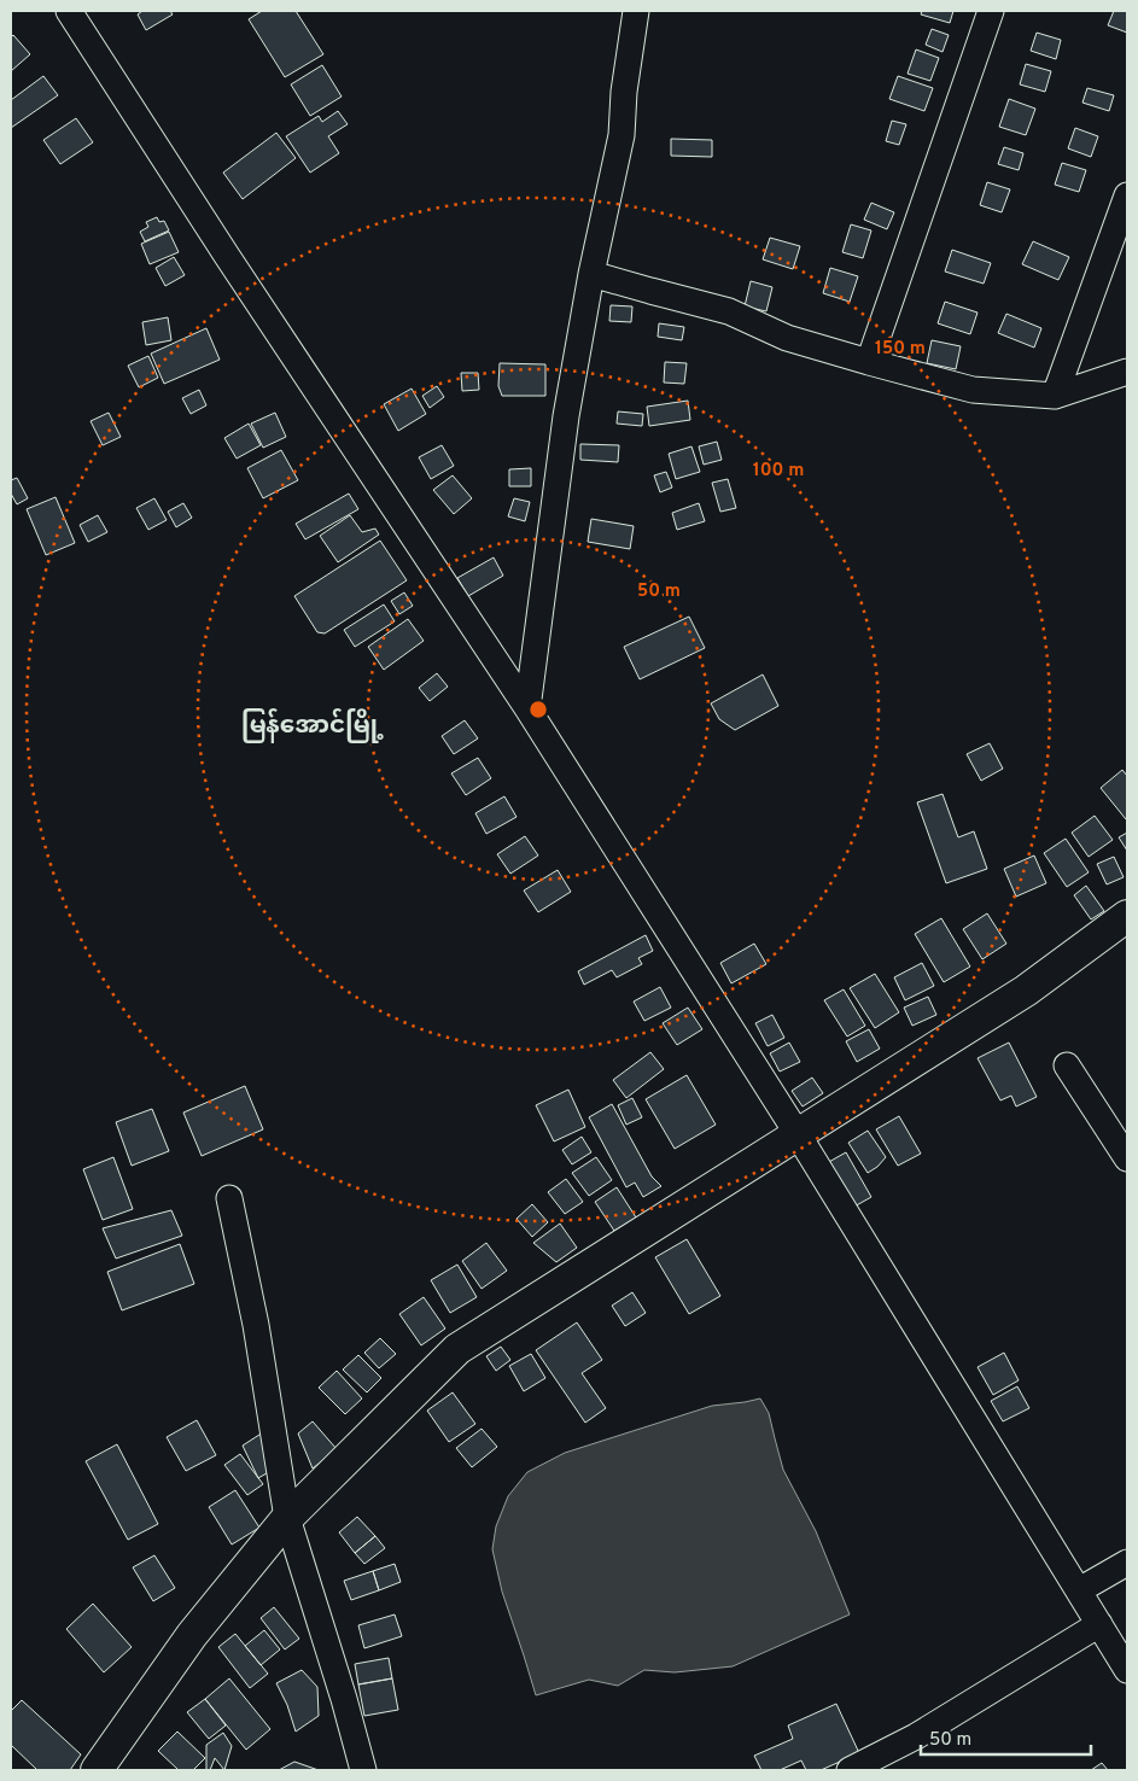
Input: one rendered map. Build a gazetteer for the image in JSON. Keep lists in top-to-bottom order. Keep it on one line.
{"districts":["မြန်အောင်မြို့"],"scale_bar":"50 m","rings":["150 m","100 m","50 m"]}
